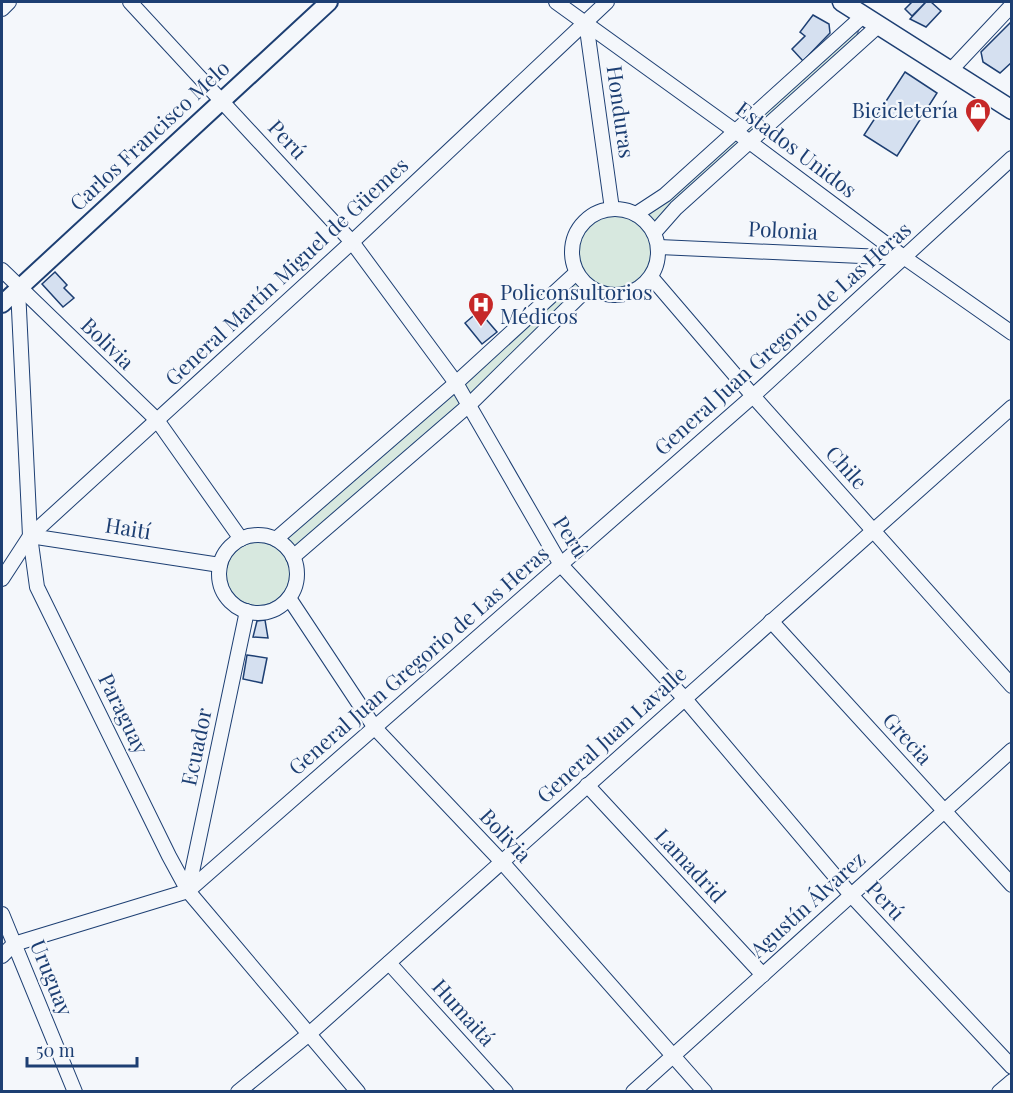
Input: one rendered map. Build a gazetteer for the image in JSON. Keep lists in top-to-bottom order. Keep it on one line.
{"streets":{"street":["Honduras","Carlos Francisco Melo","Perú","Estados Unidos","Polonia","General Martín Miguel de Güemes","General Juan Gregorio de Las Heras","Bolivia","Chile","Haití","Paraguay","General Juan Lavalle","Grecia","Ecuador","Lamadrid","Agustín Álvarez","Uruguay","Humaitá"]},"crossings":[["Honduras","Estados Unidos"],["Honduras","Polonia"],["Honduras","General Martín Miguel de Güemes"],["Honduras","Chile"],["Carlos Francisco Melo","Perú"],["Carlos Francisco Melo","Bolivia"],["Carlos Francisco Melo","Paraguay"],["Perú","General Martín Miguel de Güemes"],["Perú","General Juan Gregorio de Las Heras"],["Perú","General Juan Lavalle"],["Perú","Agustín Álvarez"],["Estados Unidos","Polonia"],["Estados Unidos","General Martín Miguel de Güemes"],["Estados Unidos","General Juan Gregorio de Las Heras"],["Polonia","General Juan Gregorio de Las Heras"],["Polonia","Chile"],["General Martín Miguel de Güemes","Bolivia"],["General Martín Miguel de Güemes","Haití"],["General Martín Miguel de Güemes","Paraguay"],["General Juan Gregorio de Las Heras","Bolivia"],["General Juan Gregorio de Las Heras","Chile"],["General Juan Gregorio de Las Heras","Paraguay"],["General Juan Gregorio de Las Heras","Ecuador"],["General Juan Gregorio de Las Heras","Uruguay"],["Bolivia","Haití"],["Bolivia","Paraguay"],["Bolivia","General Juan Lavalle"],["Bolivia","Ecuador"],["Bolivia","Agustín Álvarez"],["Chile","General Juan Lavalle"],["Haití","Paraguay"],["Haití","Ecuador"],["Paraguay","General Juan Lavalle"],["Paraguay","Ecuador"],["General Juan Lavalle","Grecia"],["General Juan Lavalle","Lamadrid"],["General Juan Lavalle","Humaitá"],["Grecia","Agustín Álvarez"],["Lamadrid","Agustín Álvarez"]],"places":{"shop":["Bicicletería"],"hospital":["Policonsultorios Médicos"]},"scale_bar":"50 m"}
